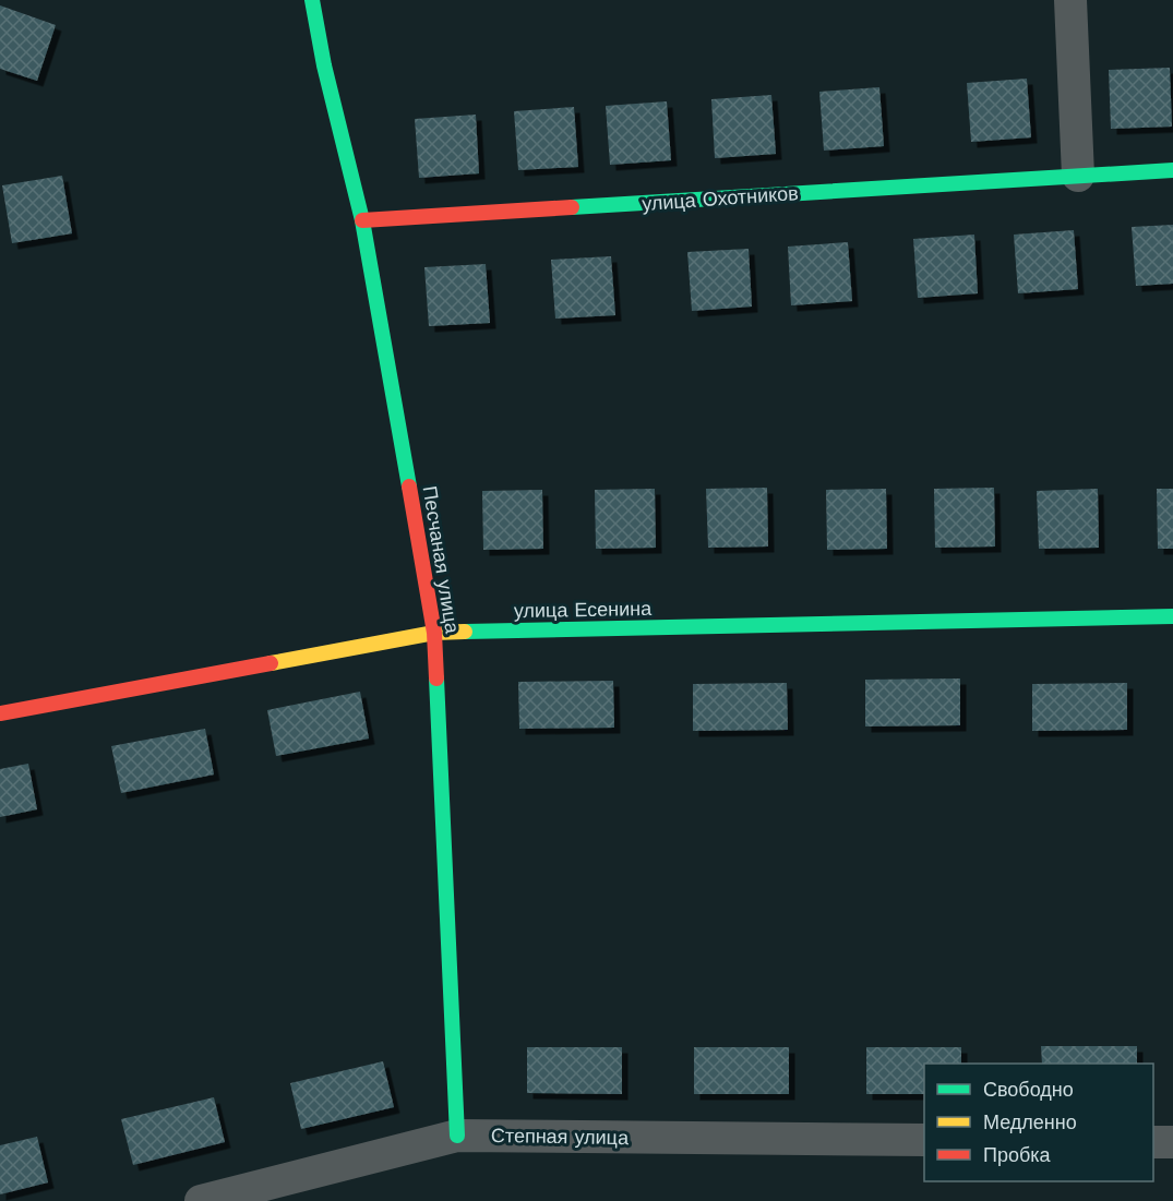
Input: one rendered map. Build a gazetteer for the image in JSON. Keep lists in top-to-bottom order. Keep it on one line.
{"streets":{"street":["улица Охотников","Песчаная улица","улица Есенина","Степная улица"]},"crossings":[["улица Охотников","Песчаная улица"],["Песчаная улица","улица Есенина"],["Песчаная улица","Степная улица"]],"legend":["Свободно","Медленно","Пробка"]}
